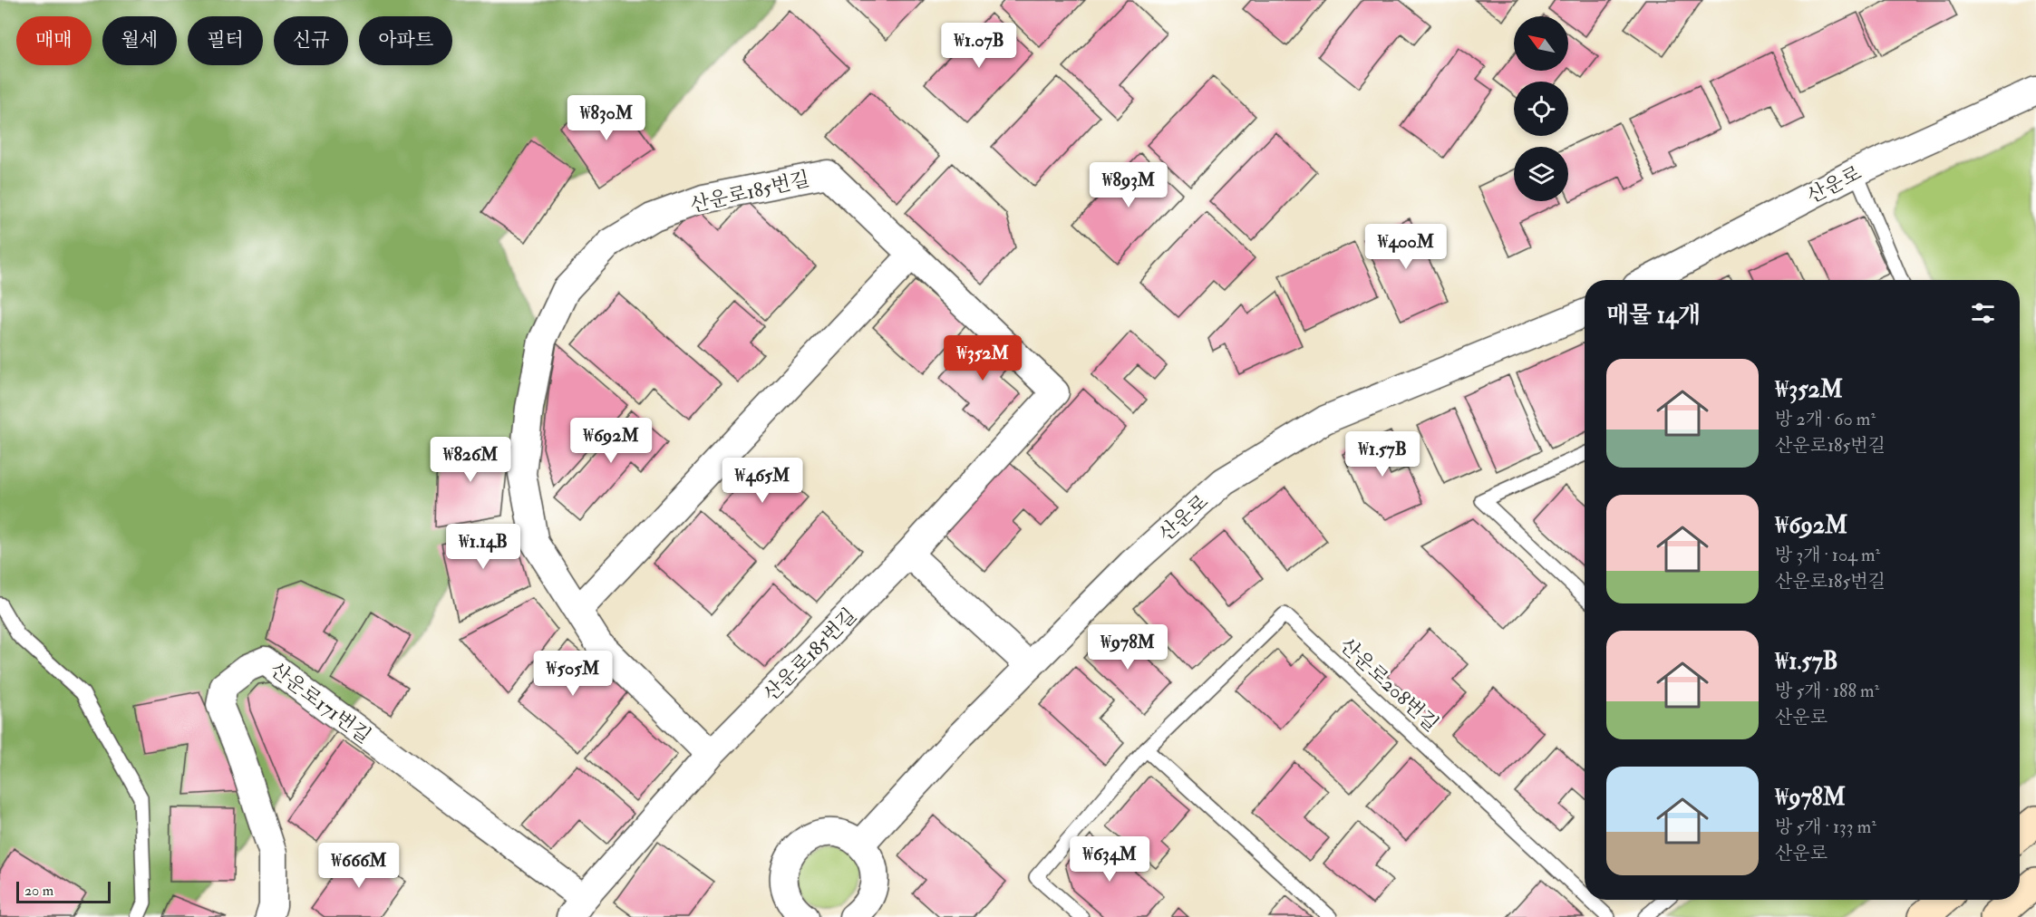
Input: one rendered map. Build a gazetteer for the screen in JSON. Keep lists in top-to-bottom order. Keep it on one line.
{"streets":{"street":["산운로","산운로185번길","산운로171번길"],"lane":["산운로208번길"]},"crossings":[["산운로185번길","산운로171번길"]],"scale_bar":"20 m","north":"top left","page":{"chip":["매매","월세","필터","신규","아파트"],"price":["₩1.07B","₩830M","₩893M","₩400M","₩352M","₩692M","₩1.57B","₩826M","₩465M","₩1.14B","₩978M","₩505M","₩634M","₩666M"],"heading":"매물 14개","list":[{"name":"₩352M","note":"방 2개 · 60 m² · 산운로185번길"},{"name":"₩692M","note":"방 3개 · 104 m² · 산운로185번길"},{"name":"₩1.57B","note":"방 5개 · 188 m² · 산운로"},{"name":"₩978M","note":"방 5개 · 133 m² · 산운로"}],"scale":"20 m"}}
